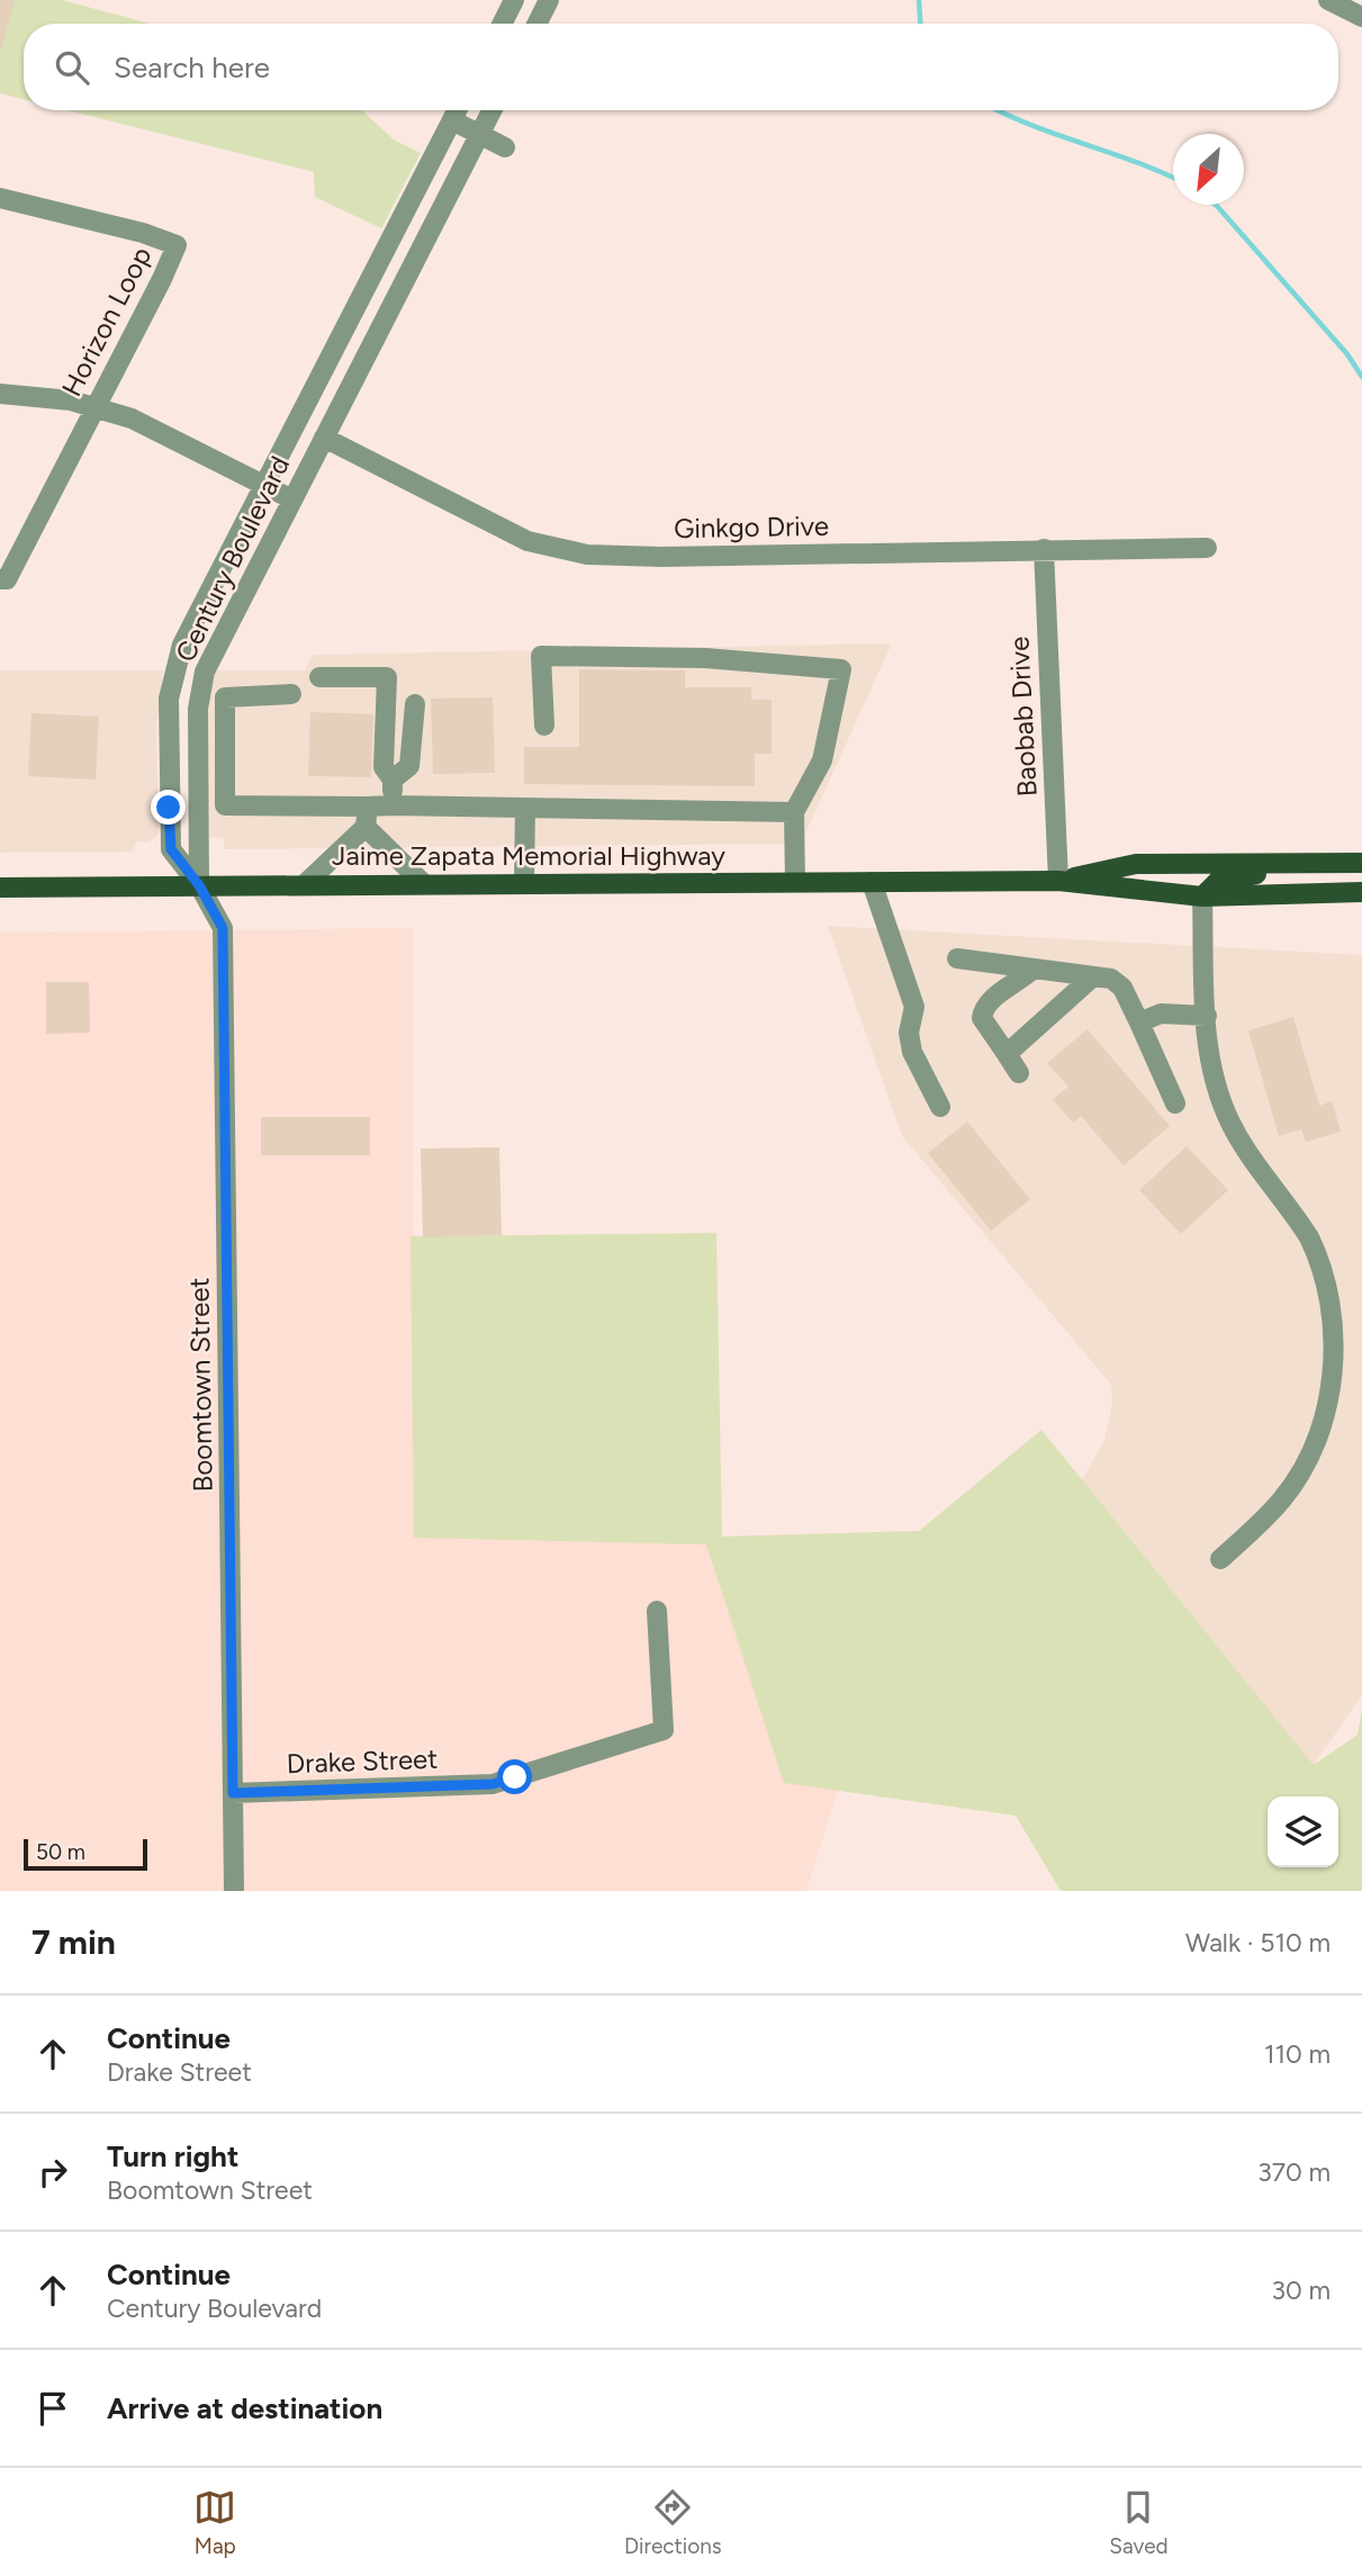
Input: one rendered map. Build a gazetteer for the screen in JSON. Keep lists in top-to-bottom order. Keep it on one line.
{"streets":{"main road":["Jaime Zapata Memorial Highway"],"street":["Horizon Loop","Ginkgo Drive","Century Boulevard","Baobab Drive","Boomtown Street","Drake Street"]},"crossings":[["Ginkgo Drive","Century Boulevard"],["Ginkgo Drive","Baobab Drive"],["Century Boulevard","Jaime Zapata Memorial Highway"],["Century Boulevard","Boomtown Street"],["Baobab Drive","Jaime Zapata Memorial Highway"],["Jaime Zapata Memorial Highway","Boomtown Street"],["Boomtown Street","Drake Street"]],"scale_bar":"50 m","north":"bottom left","page":{"search":"Search here","scale":"50 m","heading":["7 min","Walk · 510 m"],"list":[["Continue","Drake Street","110 m"],["Turn right","Boomtown Street","370 m"],["Continue","Century Boulevard","30 m"],"Arrive at destination"],"nav":["Map","Directions","Saved"]}}
